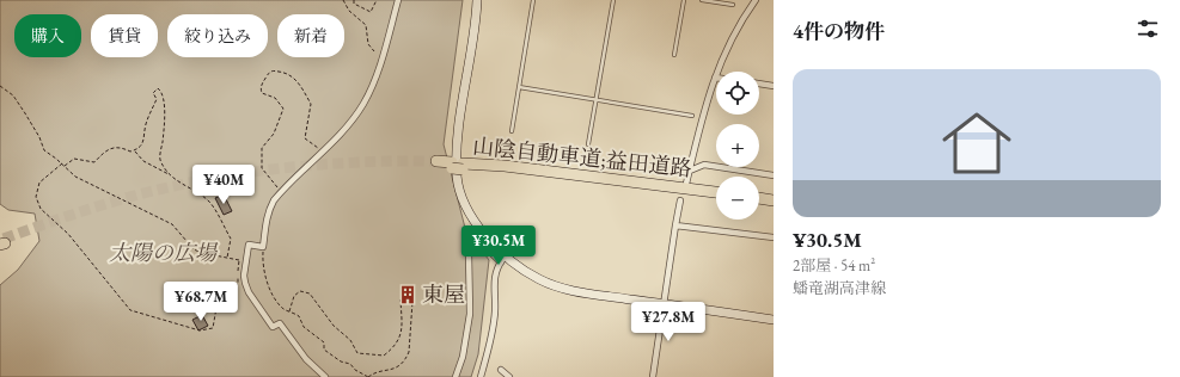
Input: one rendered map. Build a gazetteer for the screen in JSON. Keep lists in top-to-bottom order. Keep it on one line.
{"streets":{"highway":["山陰自動車道;益田道路"]},"parks":["太陽の広場"],"places":{"building":["東屋"]},"page":{"heading":"4件の物件","chip":["購入","賃貸","絞り込み","新着"],"list":[{"name":"¥30.5M","note":"2部屋 · 54 m² · 蟠竜湖高津線"}],"map_buttons":["+","−"],"price":["¥40M","¥30.5M","¥68.7M","¥27.8M"]}}
